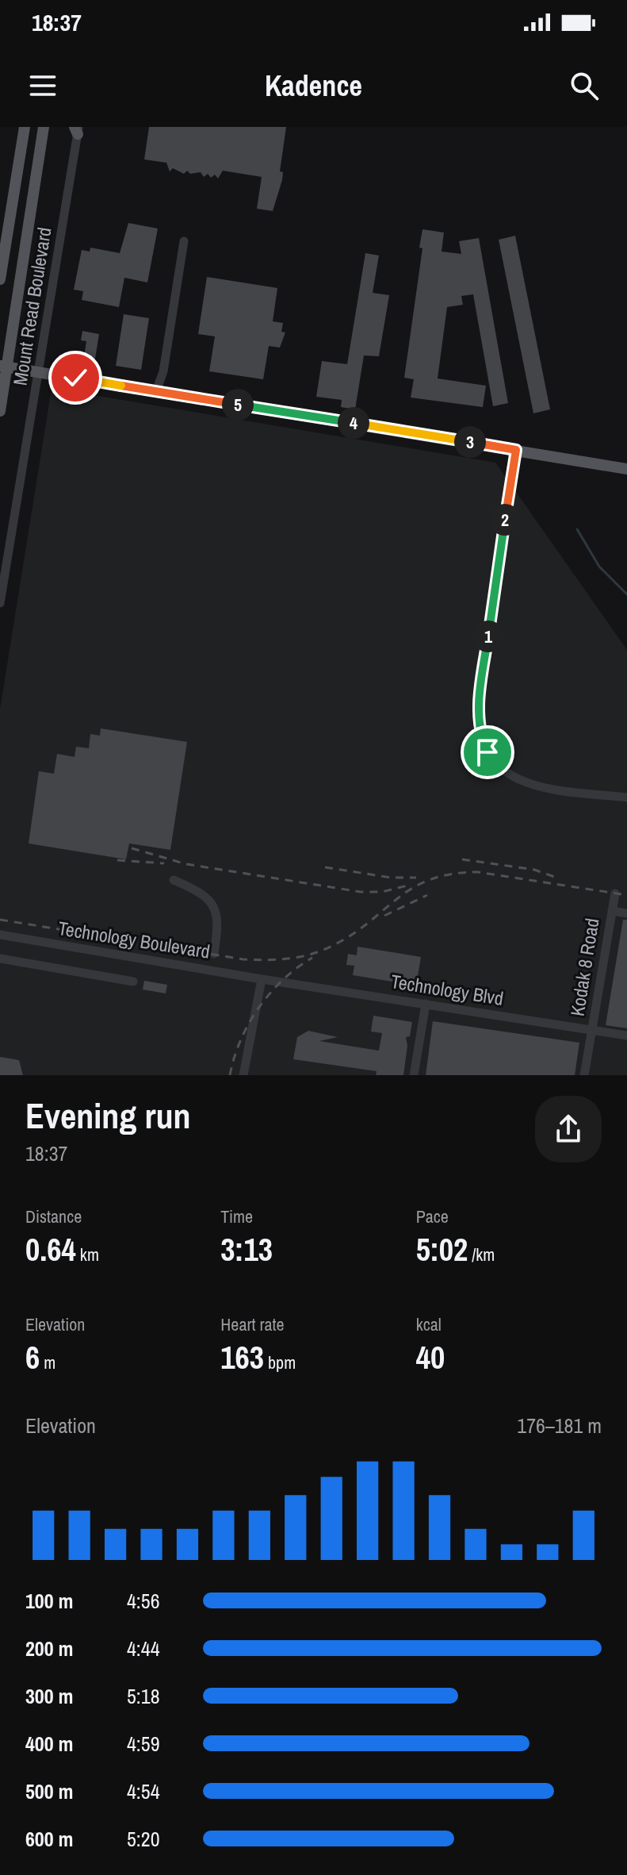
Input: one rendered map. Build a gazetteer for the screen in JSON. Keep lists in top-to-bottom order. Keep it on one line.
{"streets":{"main road":["Mount Read Boulevard"],"street":["Technology Boulevard","Kodak 8 Road","Technology Blvd"]},"crossings":[["Technology Boulevard","Technology Blvd"],["Kodak 8 Road","Technology Blvd"]],"page":{"status":"18:37","header":"Kadence","pins":["5","4","3","2","1"],"heading":["Evening run","18:37"],"stats":[["Distance","0.64 km"],["Time","3:13"],["Pace","5:02 /km"],["Elevation","6 m"],["Heart rate","163 bpm"],["kcal","40"]],"chart":["Elevation","176–181 m"],"list":[{"name":"100 m","note":"4:56"},{"name":"200 m","note":"4:44"},{"name":"300 m","note":"5:18"},{"name":"400 m","note":"4:59"},{"name":"500 m","note":"4:54"},{"name":"600 m","note":"5:20"}]}}
